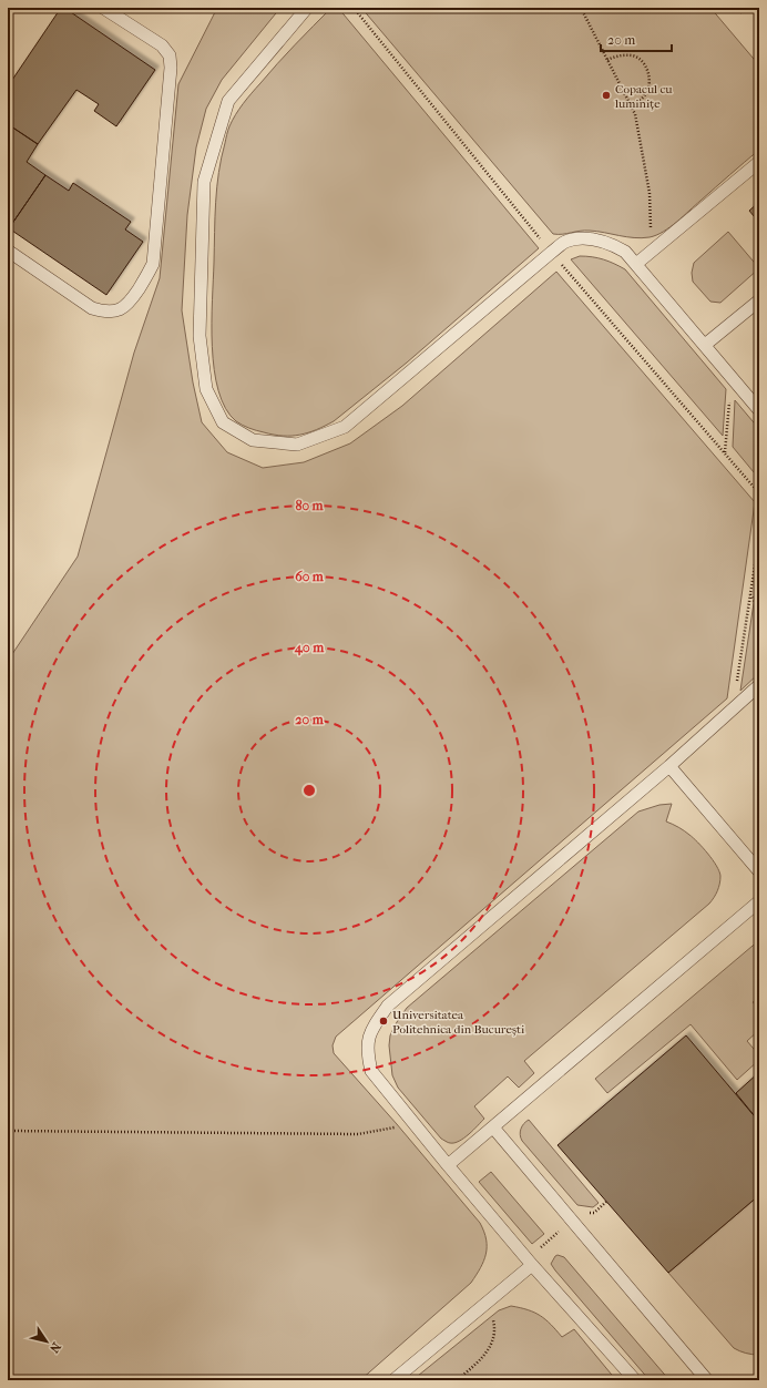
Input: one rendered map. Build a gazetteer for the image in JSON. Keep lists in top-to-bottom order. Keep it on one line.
{"places":["Copacul cu luminițe","Universitatea Politehnica din București"],"scale_bar":"20 m","north":"bottom right","rings":["80 m","60 m","40 m","20 m"]}
